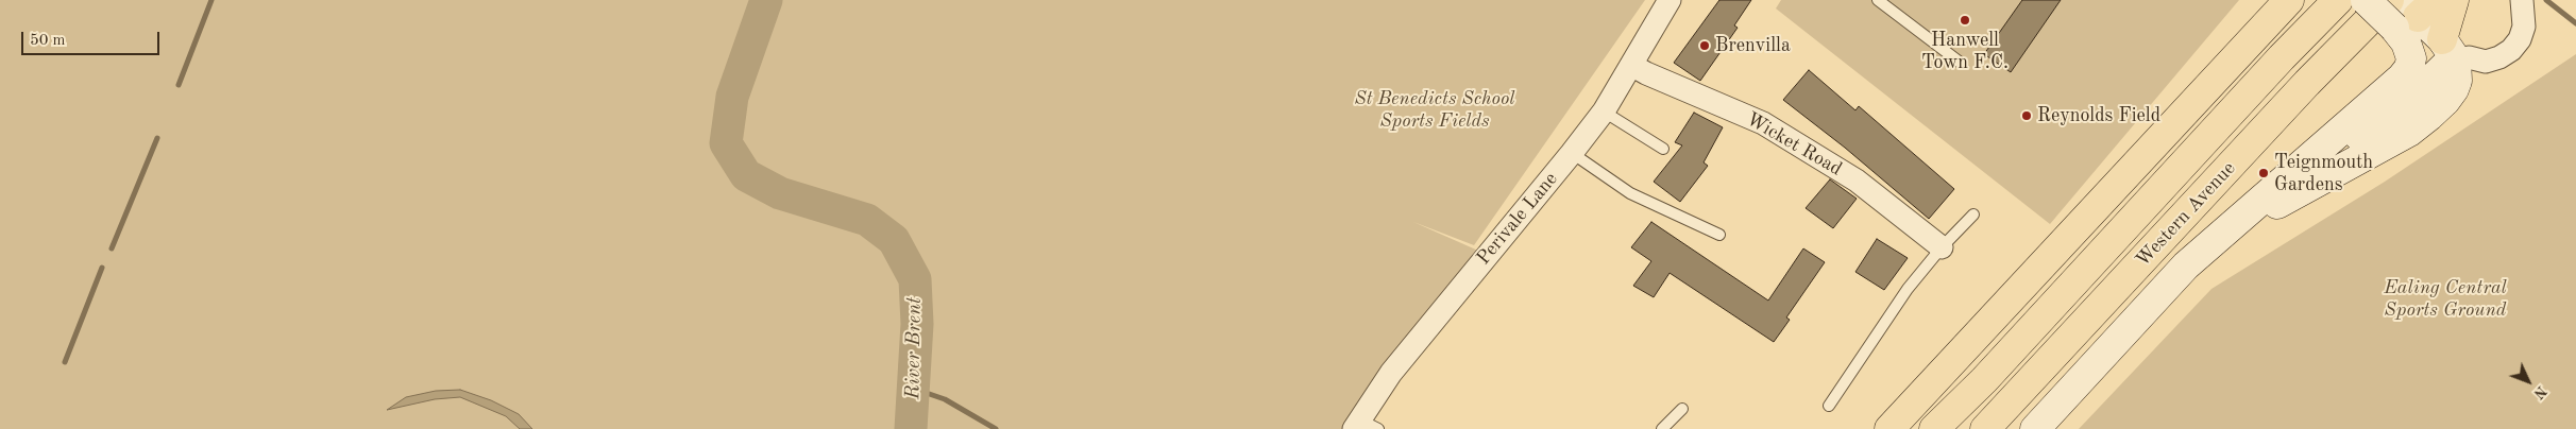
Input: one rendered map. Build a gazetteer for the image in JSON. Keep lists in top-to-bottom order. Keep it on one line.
{"streets":{"highway":["Western Avenue"],"street":["Wicket Road","Perivale Lane"]},"crossings":[["Wicket Road","Perivale Lane"]],"water":["River Brent"],"parks":["St Benedicts School Sports Fields","Ealing Central Sports Ground"],"places":["Hanwell Town F.C.","Brenvilla","Reynolds Field","Teignmouth Gardens"],"scale_bar":"50 m","north":"bottom right"}
